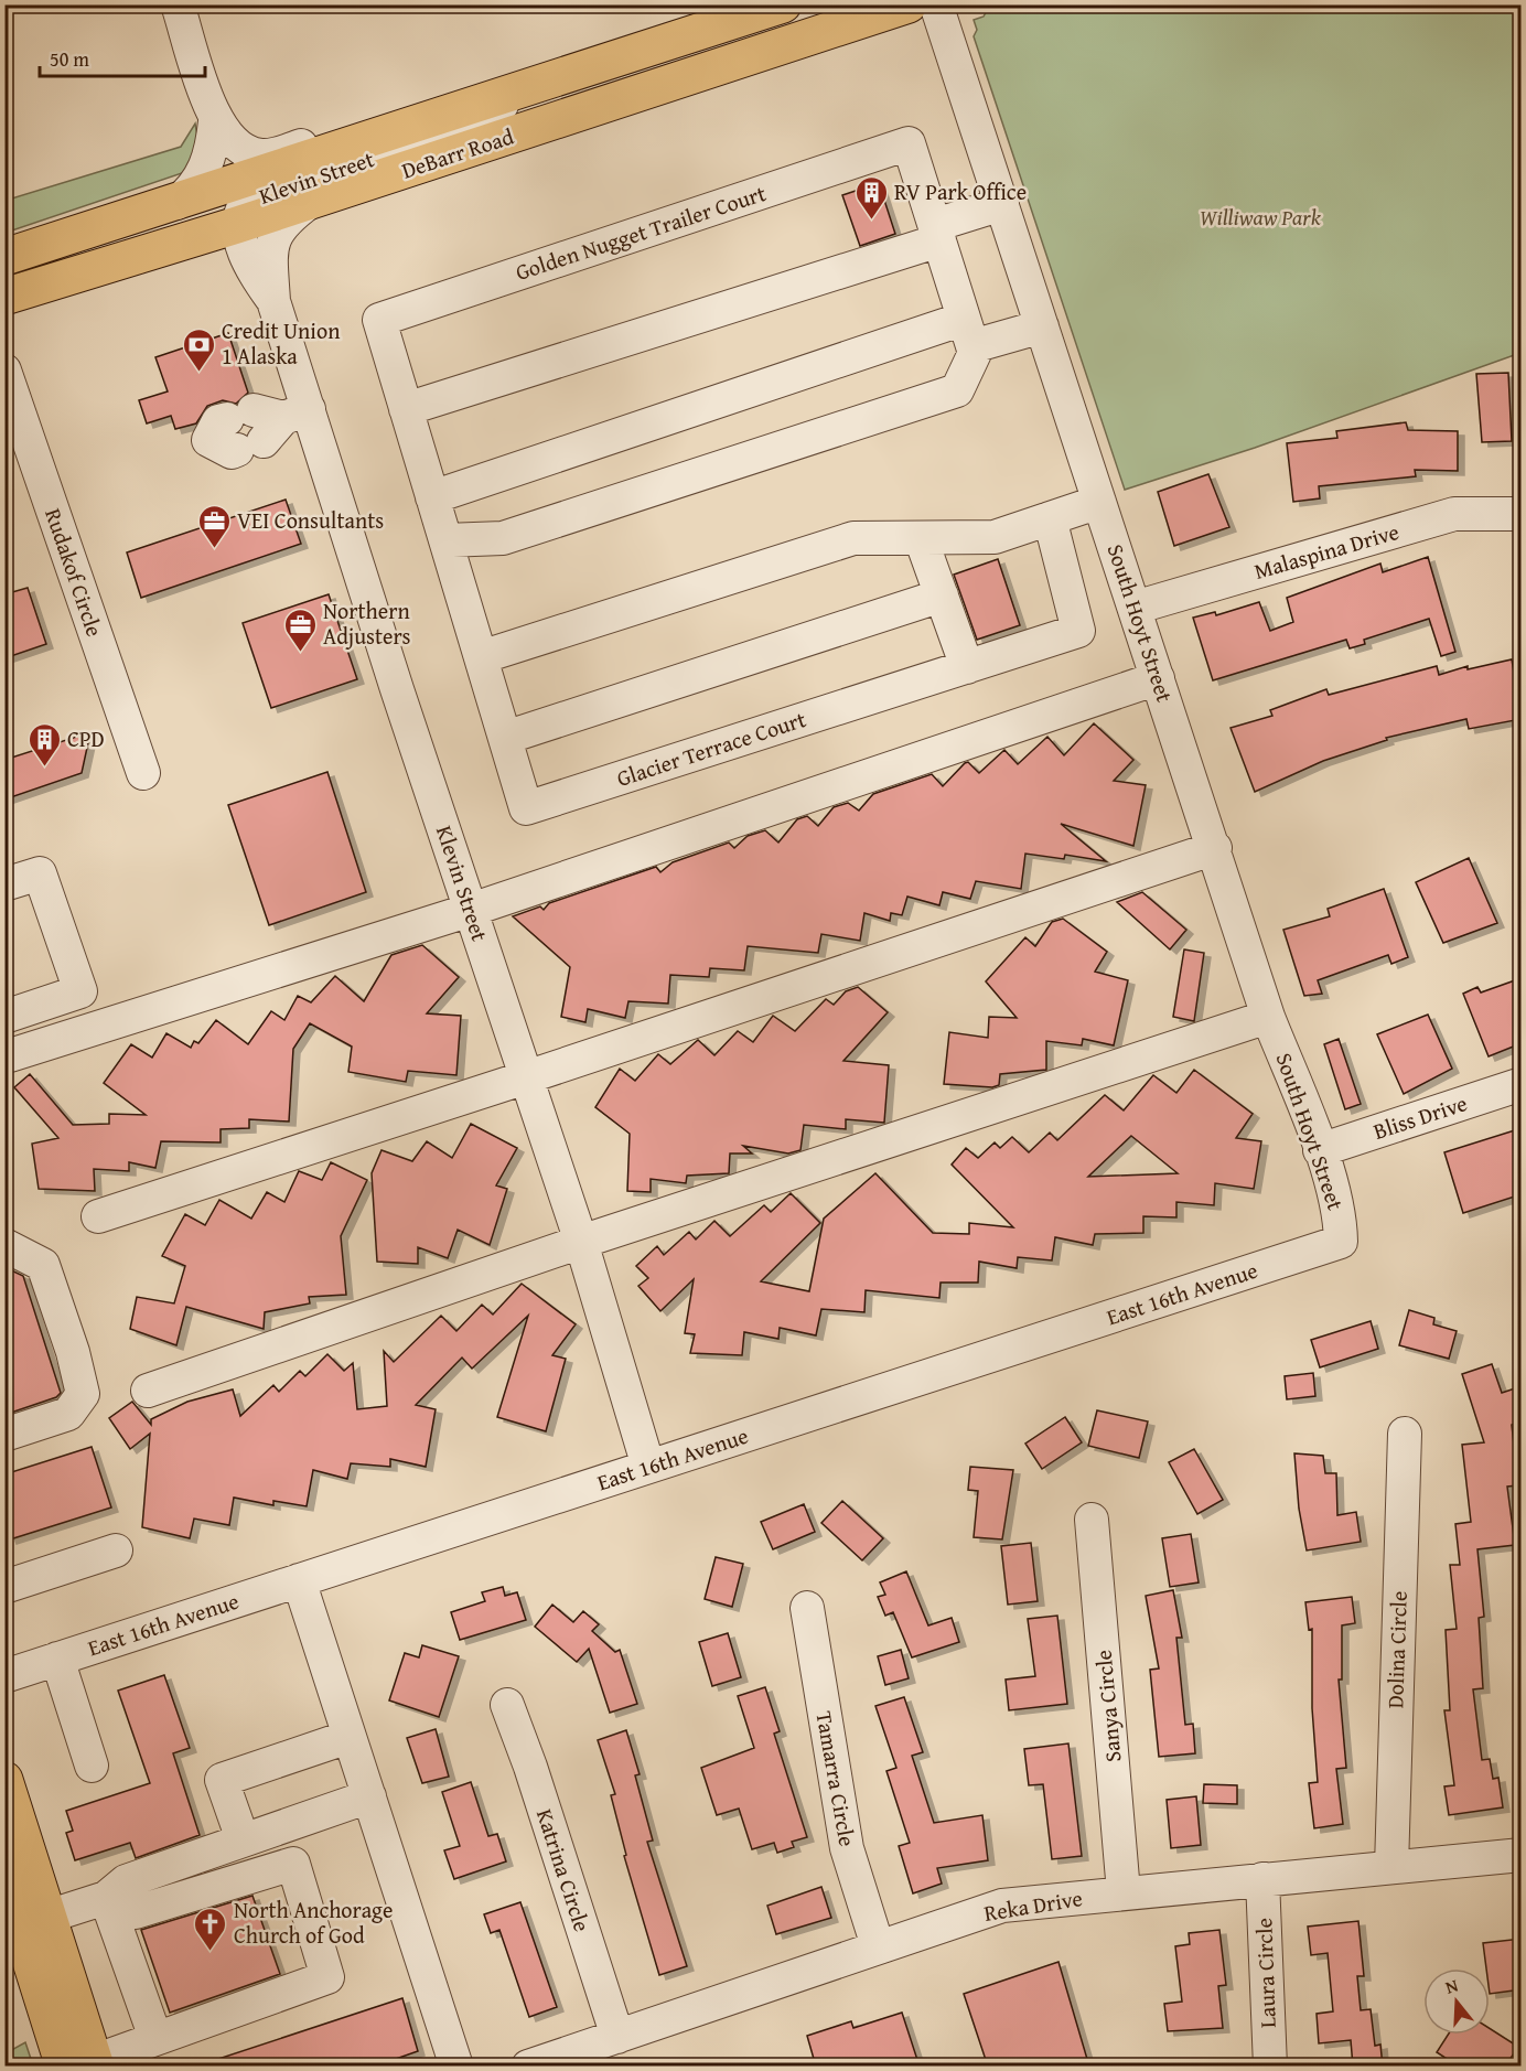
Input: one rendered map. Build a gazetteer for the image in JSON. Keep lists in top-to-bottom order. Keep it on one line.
{"streets":{"main road":["DeBarr Road"],"street":["Klevin Street","Golden Nugget Trailer Court","Malaspina Drive","Rudakof Circle","South Hoyt Street","Glacier Terrace Court","Bliss Drive","East 16th Avenue","Dolina Circle","Sanya Circle","Tamarra Circle","Katrina Circle","Reka Drive","Laura Circle"]},"crossings":[["DeBarr Road","Klevin Street"],["Klevin Street","East 16th Avenue"],["Golden Nugget Trailer Court","Glacier Terrace Court"],["Malaspina Drive","South Hoyt Street"],["South Hoyt Street","Bliss Drive"],["South Hoyt Street","East 16th Avenue"],["Dolina Circle","Reka Drive"],["Sanya Circle","Reka Drive"],["Tamarra Circle","Reka Drive"],["Katrina Circle","Reka Drive"],["Reka Drive","Laura Circle"]],"parks":["Williwaw Park"],"places":{"building":["RV Park Office","CPD"],"bank":["Credit Union 1 Alaska"],"office":["VEI Consultants","Northern Adjusters"],"church":["North Anchorage Church of God"]},"scale_bar":"50 m","north":"top"}
